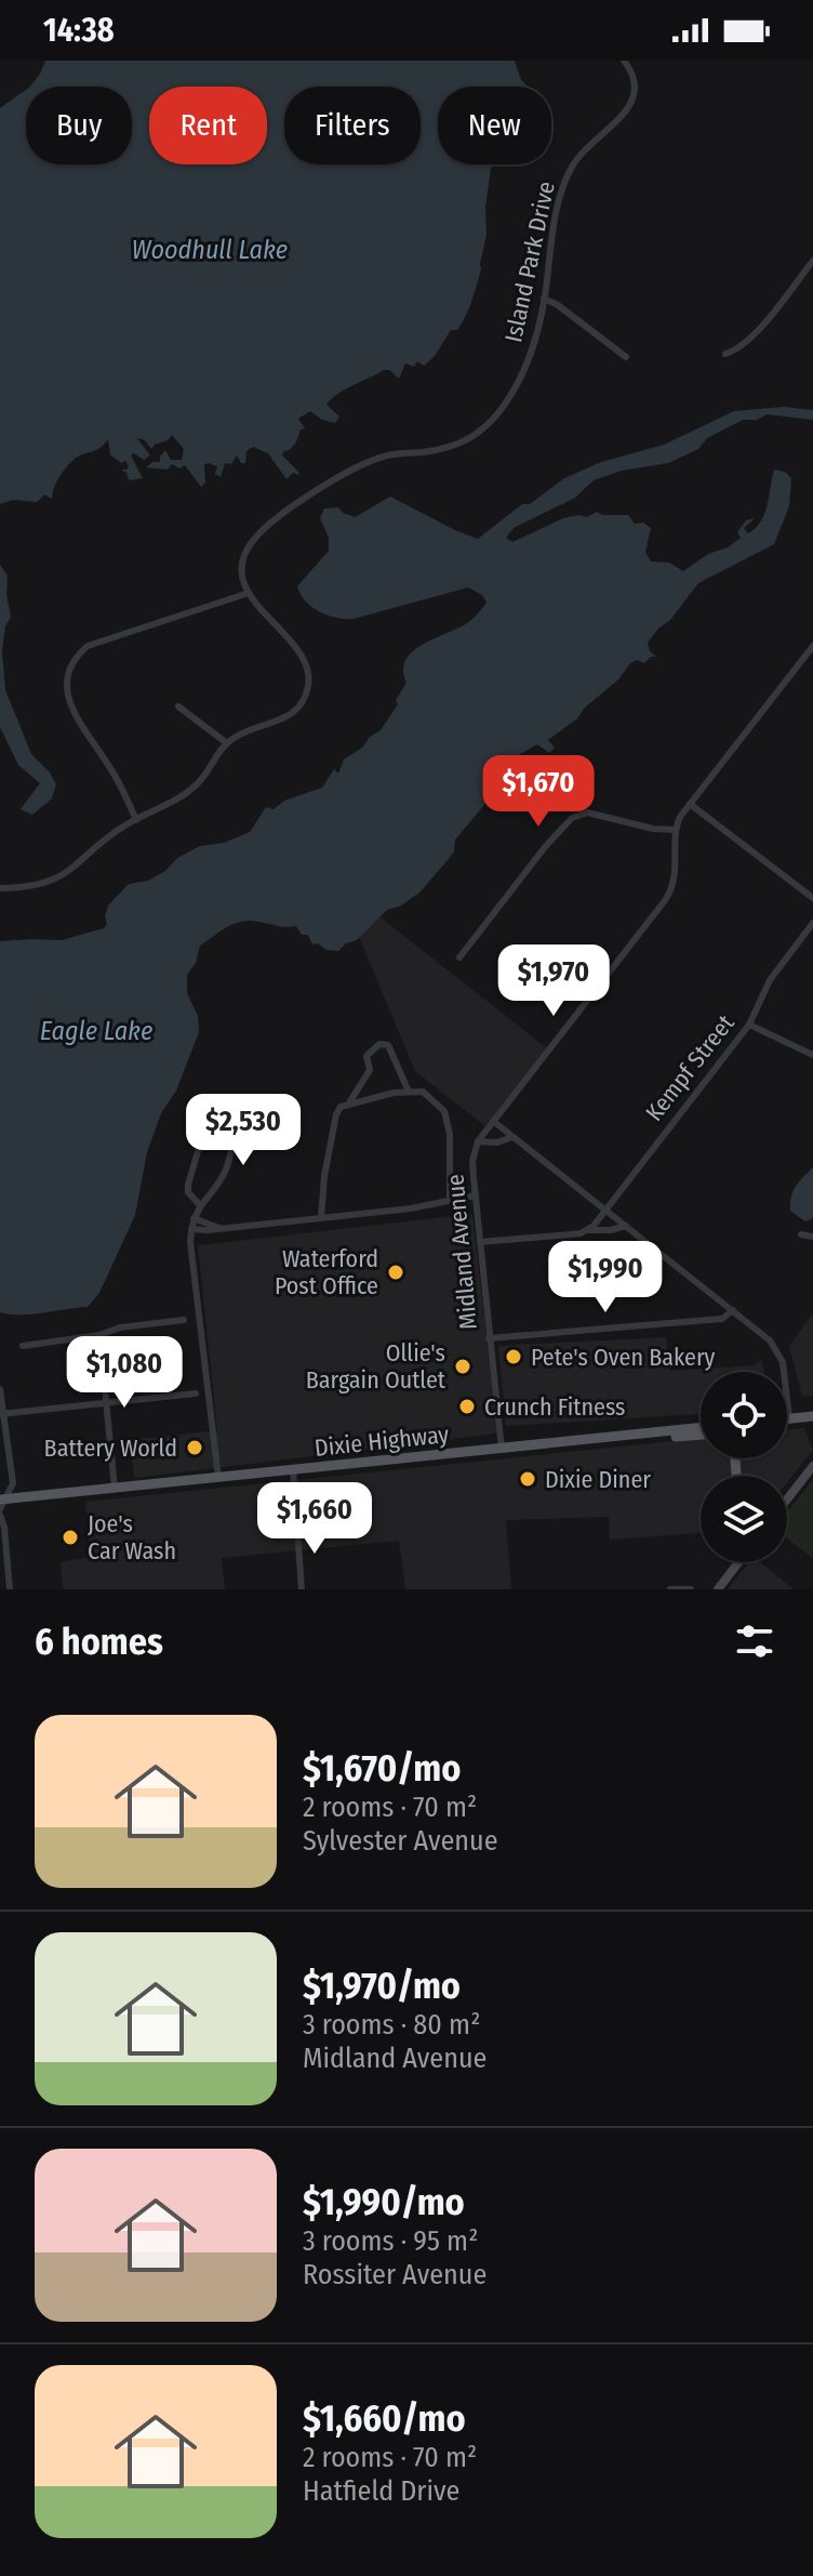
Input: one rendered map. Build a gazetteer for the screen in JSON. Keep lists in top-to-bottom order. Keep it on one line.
{"streets":{"main road":["Dixie Highway"],"street":["Island Park Drive","Kempf Street","Midland Avenue"]},"crossings":[["Midland Avenue","Dixie Highway"]],"water":["Woodhull Lake","Eagle Lake"],"places":["Waterford Post Office","Pete's Oven Bakery","Ollie's Bargain Outlet","Crunch Fitness","Battery World","Dixie Diner","Joe's Car Wash"],"page":{"status":"14:38","chip":["Buy","Rent","Filters","New"],"price":["$1,670","$1,970","$2,530","$1,990","$1,080","$1,660"],"heading":"6 homes","list":[{"name":"$1,670/mo","note":"2 rooms · 70 m² · Sylvester Avenue"},{"name":"$1,970/mo","note":"3 rooms · 80 m² · Midland Avenue"},{"name":"$1,990/mo","note":"3 rooms · 95 m² · Rossiter Avenue"},{"name":"$1,660/mo","note":"2 rooms · 70 m² · Hatfield Drive"}]}}
